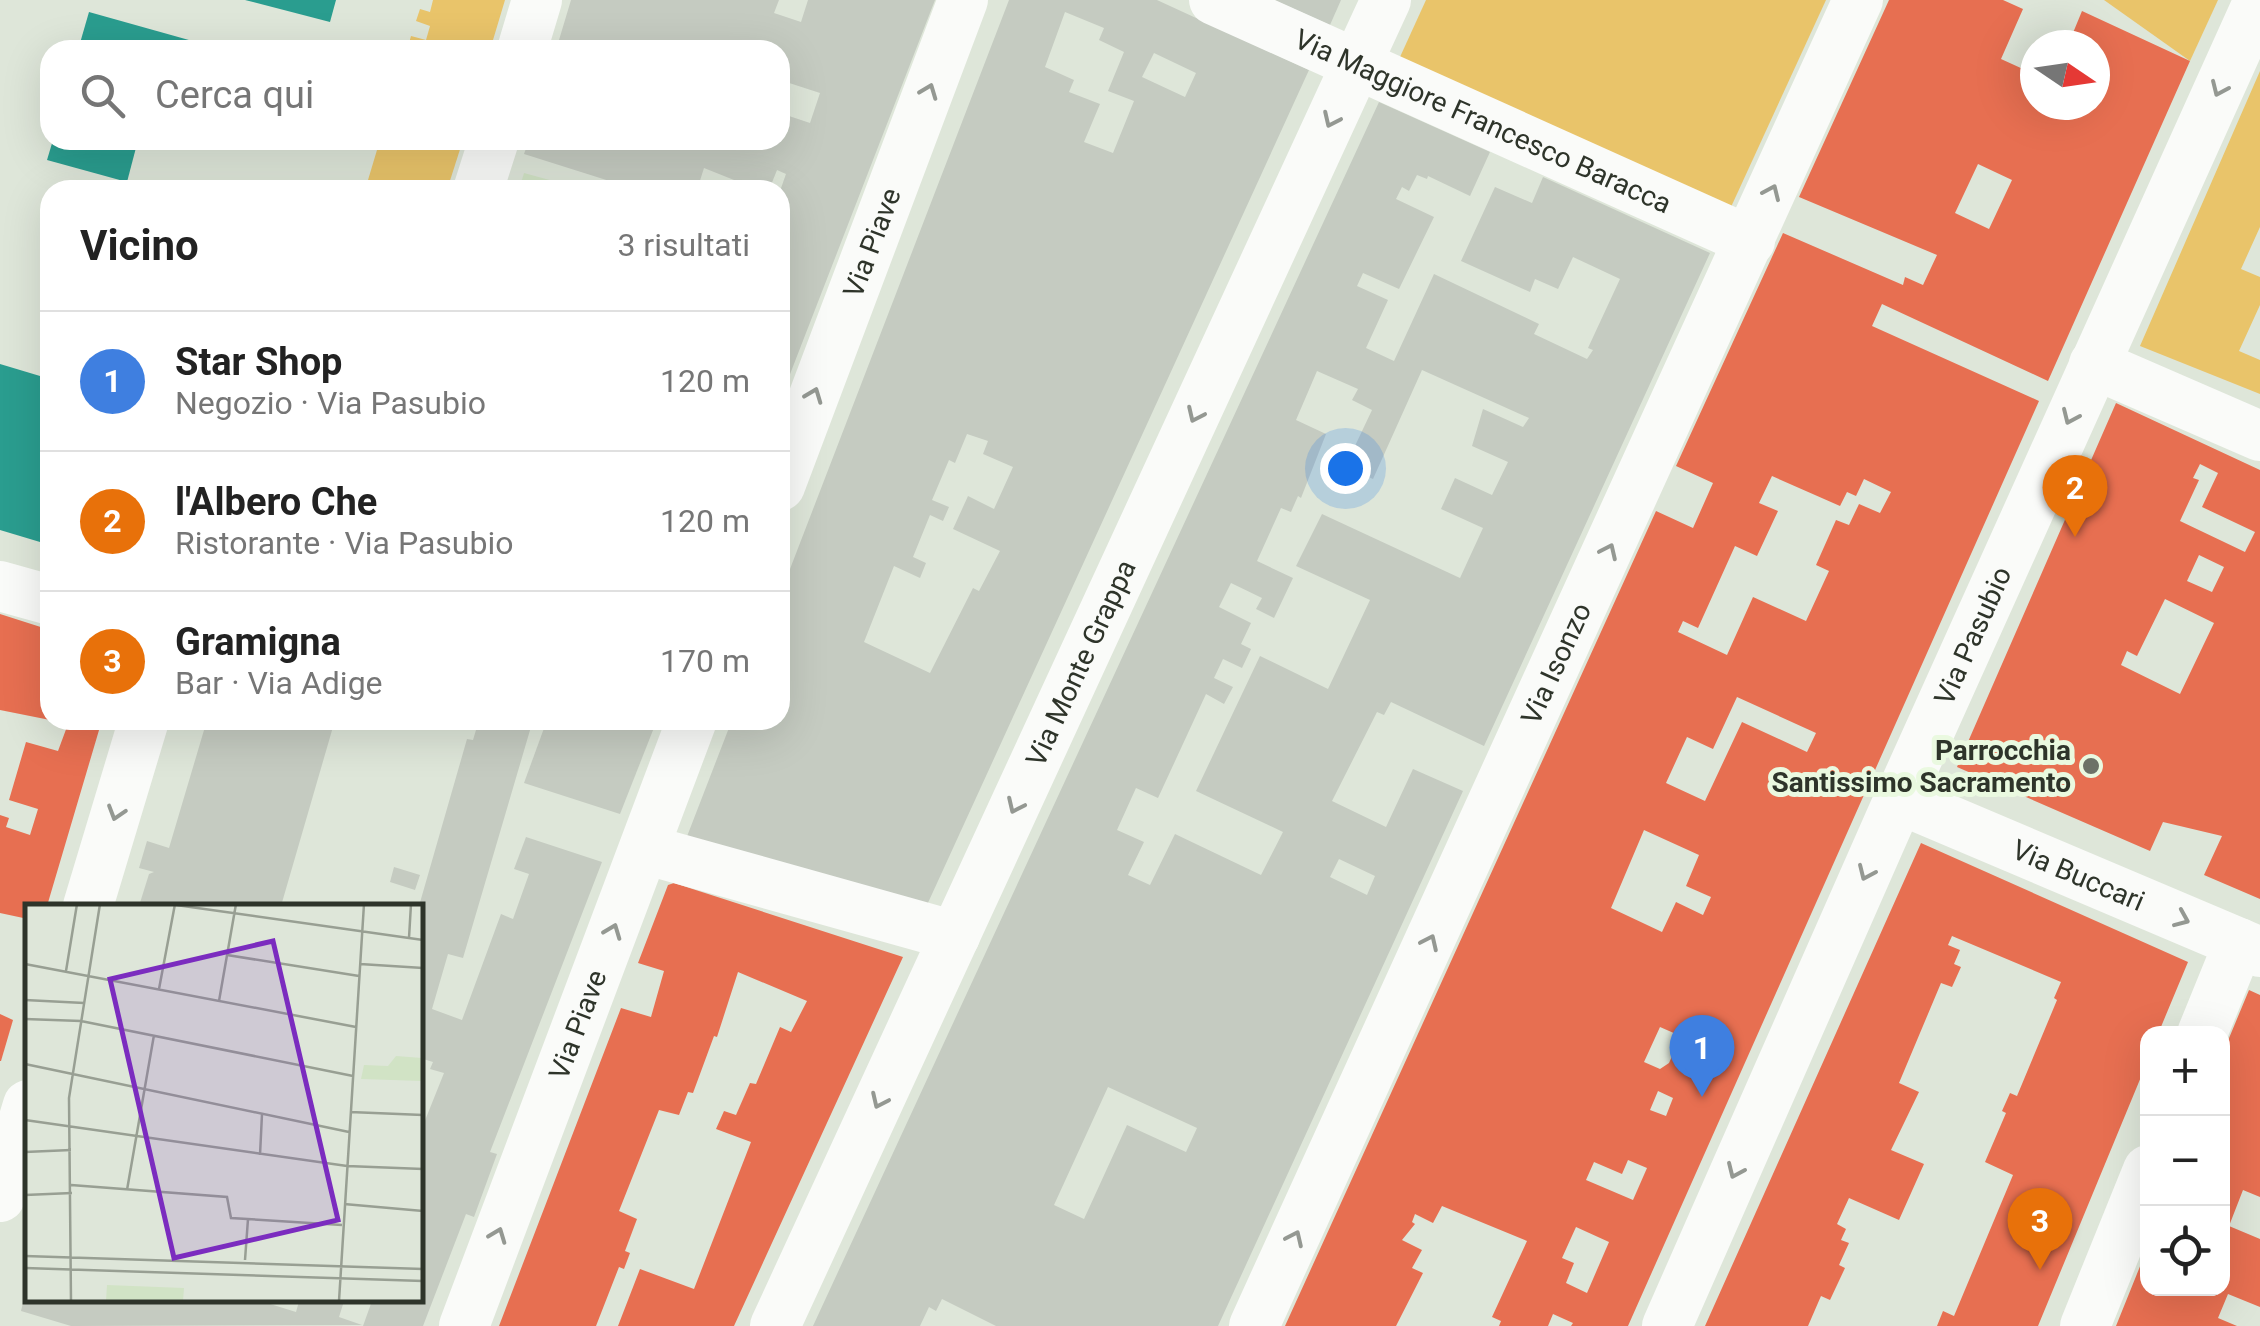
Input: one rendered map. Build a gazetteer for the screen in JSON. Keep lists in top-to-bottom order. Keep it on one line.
{"streets":{"street":["Via Maggiore Francesco Baracca","Via Piave","Via Pasubio","Via Monte Grappa","Via Isonzo","Via Buccari"]},"crossings":[["Via Maggiore Francesco Baracca","Via Monte Grappa"],["Via Maggiore Francesco Baracca","Via Isonzo"],["Via Pasubio","Via Buccari"]],"one_way":["Via Piave","Via Pasubio","Via Monte Grappa","Via Isonzo","Via Buccari"],"places":["Parrocchia Santissimo Sacramento"],"north":"right","page":{"search":"Cerca qui","heading":["Vicino","3 risultati"],"list":[{"mark":"1","name":"Star Shop","note":"Negozio · Via Pasubio","value":"120 m"},{"mark":"2","name":"l'Albero Che","note":"Ristorante · Via Pasubio","value":"120 m"},{"mark":"3","name":"Gramigna","note":"Bar · Via Adige","value":"170 m"}],"pins":["2","1","3"],"map_buttons":["+","−"]}}
